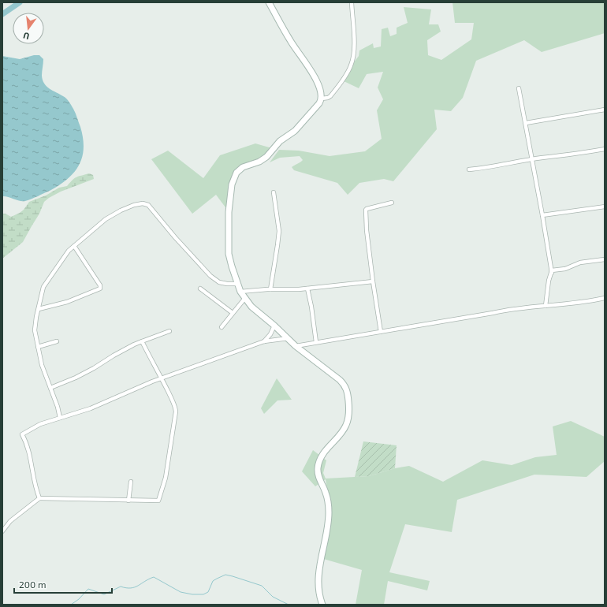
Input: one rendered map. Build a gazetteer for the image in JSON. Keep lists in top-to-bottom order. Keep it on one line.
{"scale_bar":"200 m","north":"bottom"}
